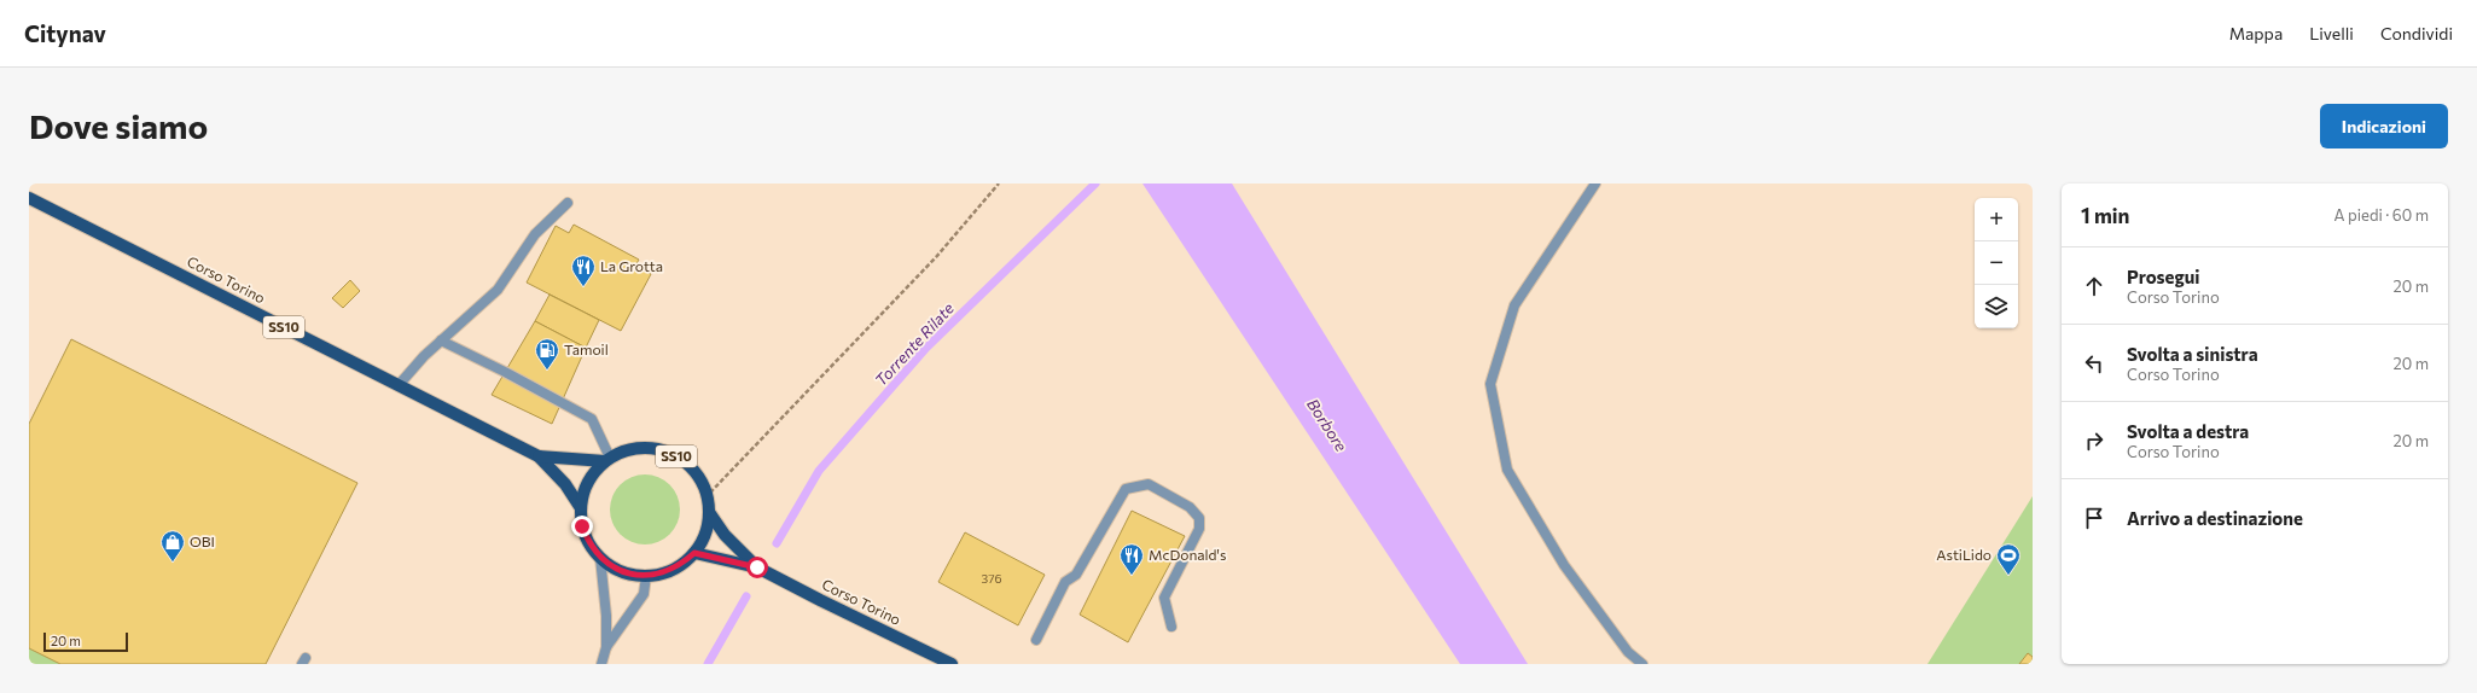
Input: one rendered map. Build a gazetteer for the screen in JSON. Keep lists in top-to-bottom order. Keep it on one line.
{"streets":{"main road":["Corso Torino","SS10"]},"water":["Torrente Rilate","Borbore"],"places":{"restaurant":["La Grotta","McDonald's"],"fuel station":["Tamoil"],"shop":["OBI"],"sports":["AstiLido"]},"house_numbers":["376"],"scale_bar":"20 m","page":{"header":"Citynav","nav":["Mappa","Livelli","Condividi"],"buttons":"Indicazioni","title":"Dove siamo","heading":["1 min","A piedi · 60 m"],"map_buttons":["+","−"],"list":[["Prosegui","Corso Torino","20 m"],["Svolta a sinistra","Corso Torino","20 m"],["Svolta a destra","Corso Torino","20 m"],"Arrivo a destinazione"],"scale":"20 m"}}
